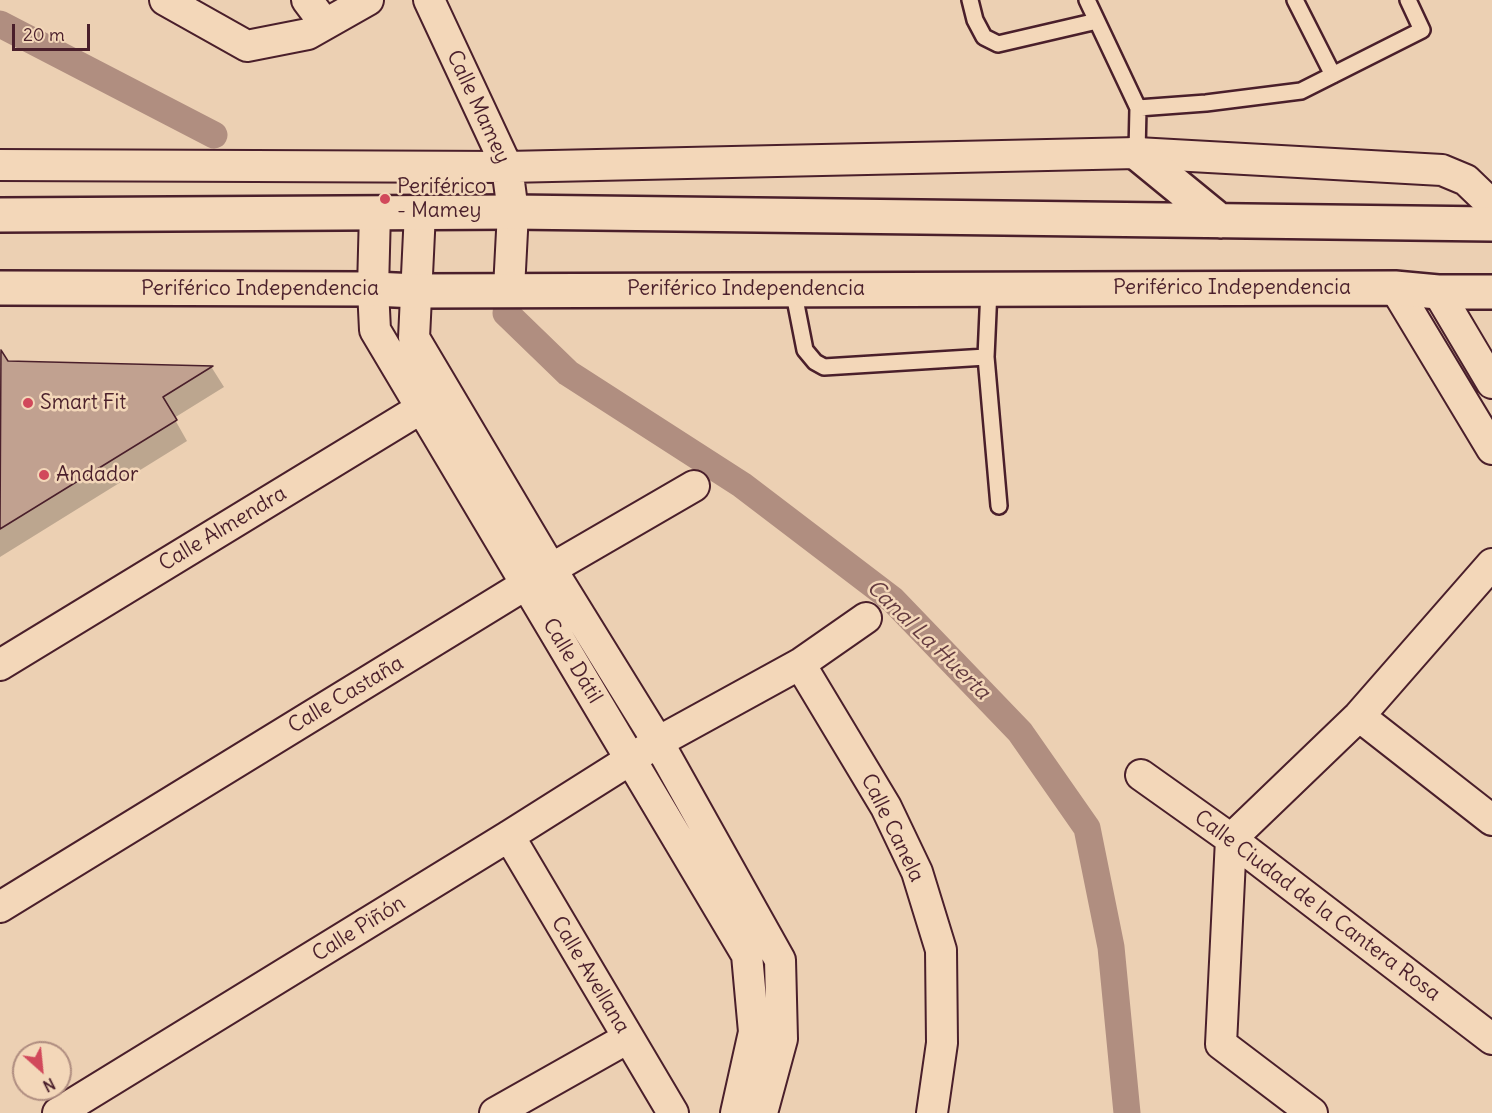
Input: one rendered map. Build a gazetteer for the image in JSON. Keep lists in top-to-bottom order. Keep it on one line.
{"streets":{"highway":["Periférico Independencia"],"street":["Calle Mamey","Calle Almendra","Calle Dátil","Calle Castaña","Calle Canela","Calle Ciudad de la Cantera Rosa","Calle Piñón","Calle Avellana"]},"crossings":[["Calle Mamey","Periférico Independencia"],["Periférico Independencia","Calle Dátil"],["Calle Almendra","Calle Dátil"],["Calle Dátil","Calle Castaña"],["Calle Dátil","Calle Piñón"],["Calle Piñón","Calle Avellana"]],"water":["Canal La Huerta"],"places":["Periférico - Mamey","Smart Fit","Andador"],"scale_bar":"20 m","north":"bottom right"}
